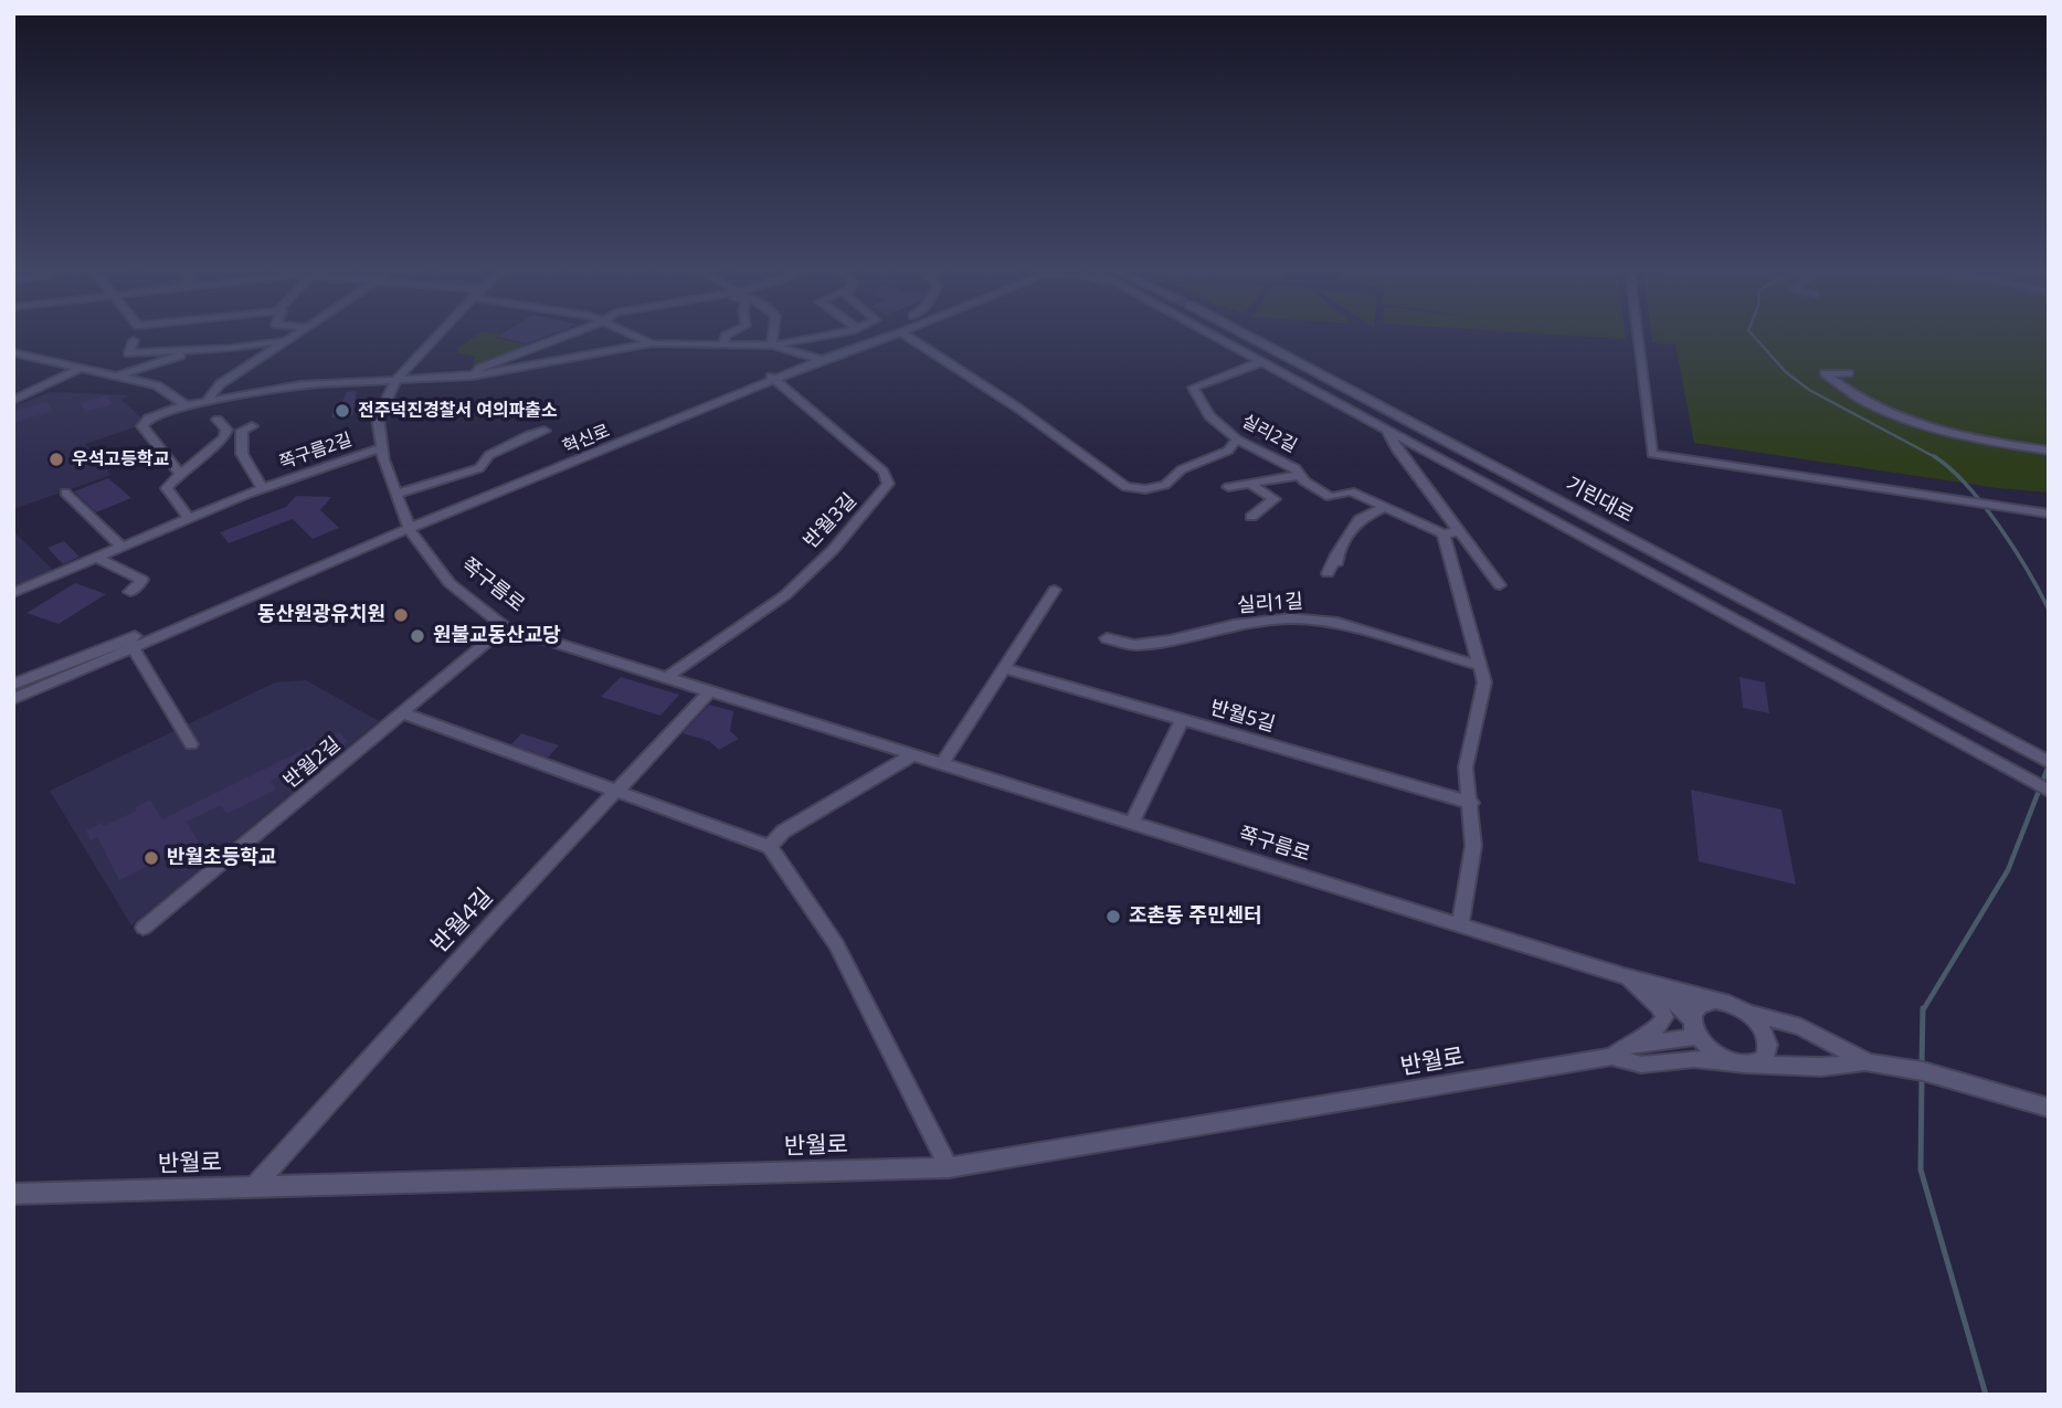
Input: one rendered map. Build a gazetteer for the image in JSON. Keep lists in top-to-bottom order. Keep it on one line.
{"streets":{"street":["실리2길","혁신로","쪽구름2길","기린대로","반월3길","쪽구름로","실리1길","반월5길","반월2길","반월4길","반월로"]},"crossings":[["실리2길","기린대로"],["혁신로","반월3길"],["혁신로","쪽구름로"],["쪽구름2길","쪽구름로"],["반월3길","쪽구름로"],["쪽구름로","반월2길"],["쪽구름로","반월4길"],["반월4길","반월로"]],"places":["전주덕진경찰서 여의파출소","우석고등학교","동산원광유치원","원불교동산교당","반월초등학교","조촌동 주민센터"]}
